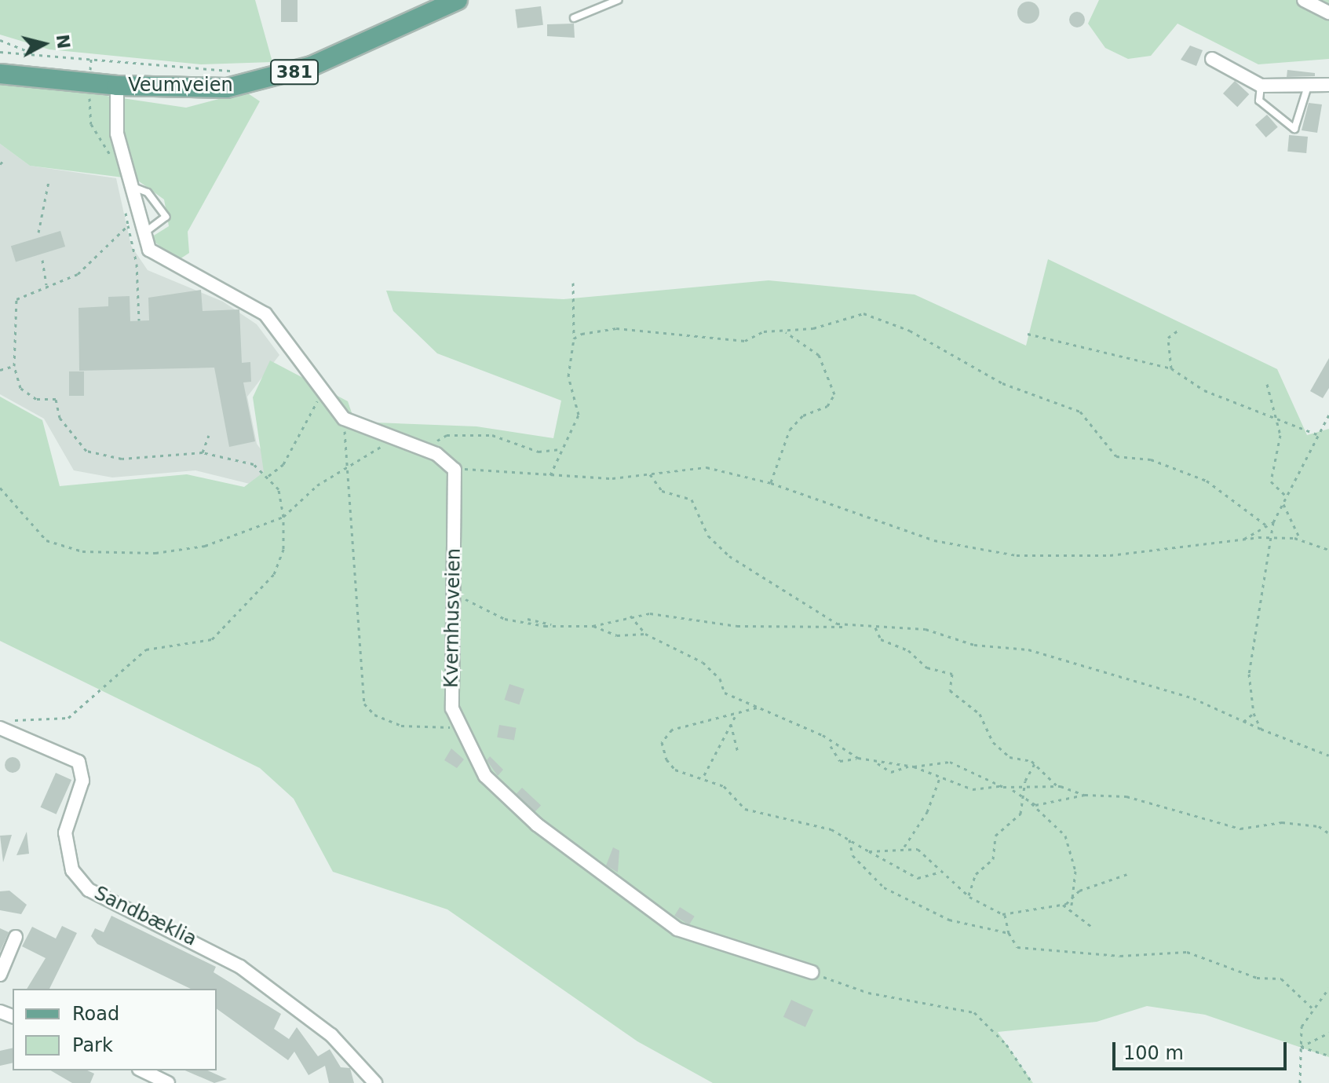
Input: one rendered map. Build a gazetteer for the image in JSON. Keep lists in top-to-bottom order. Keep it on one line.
{"streets":{"main road":["381","Veumveien"],"street":["Kvernhusveien","Sandbæklia"]},"legend":["Road","Park"],"scale_bar":"100 m","north":"right"}
